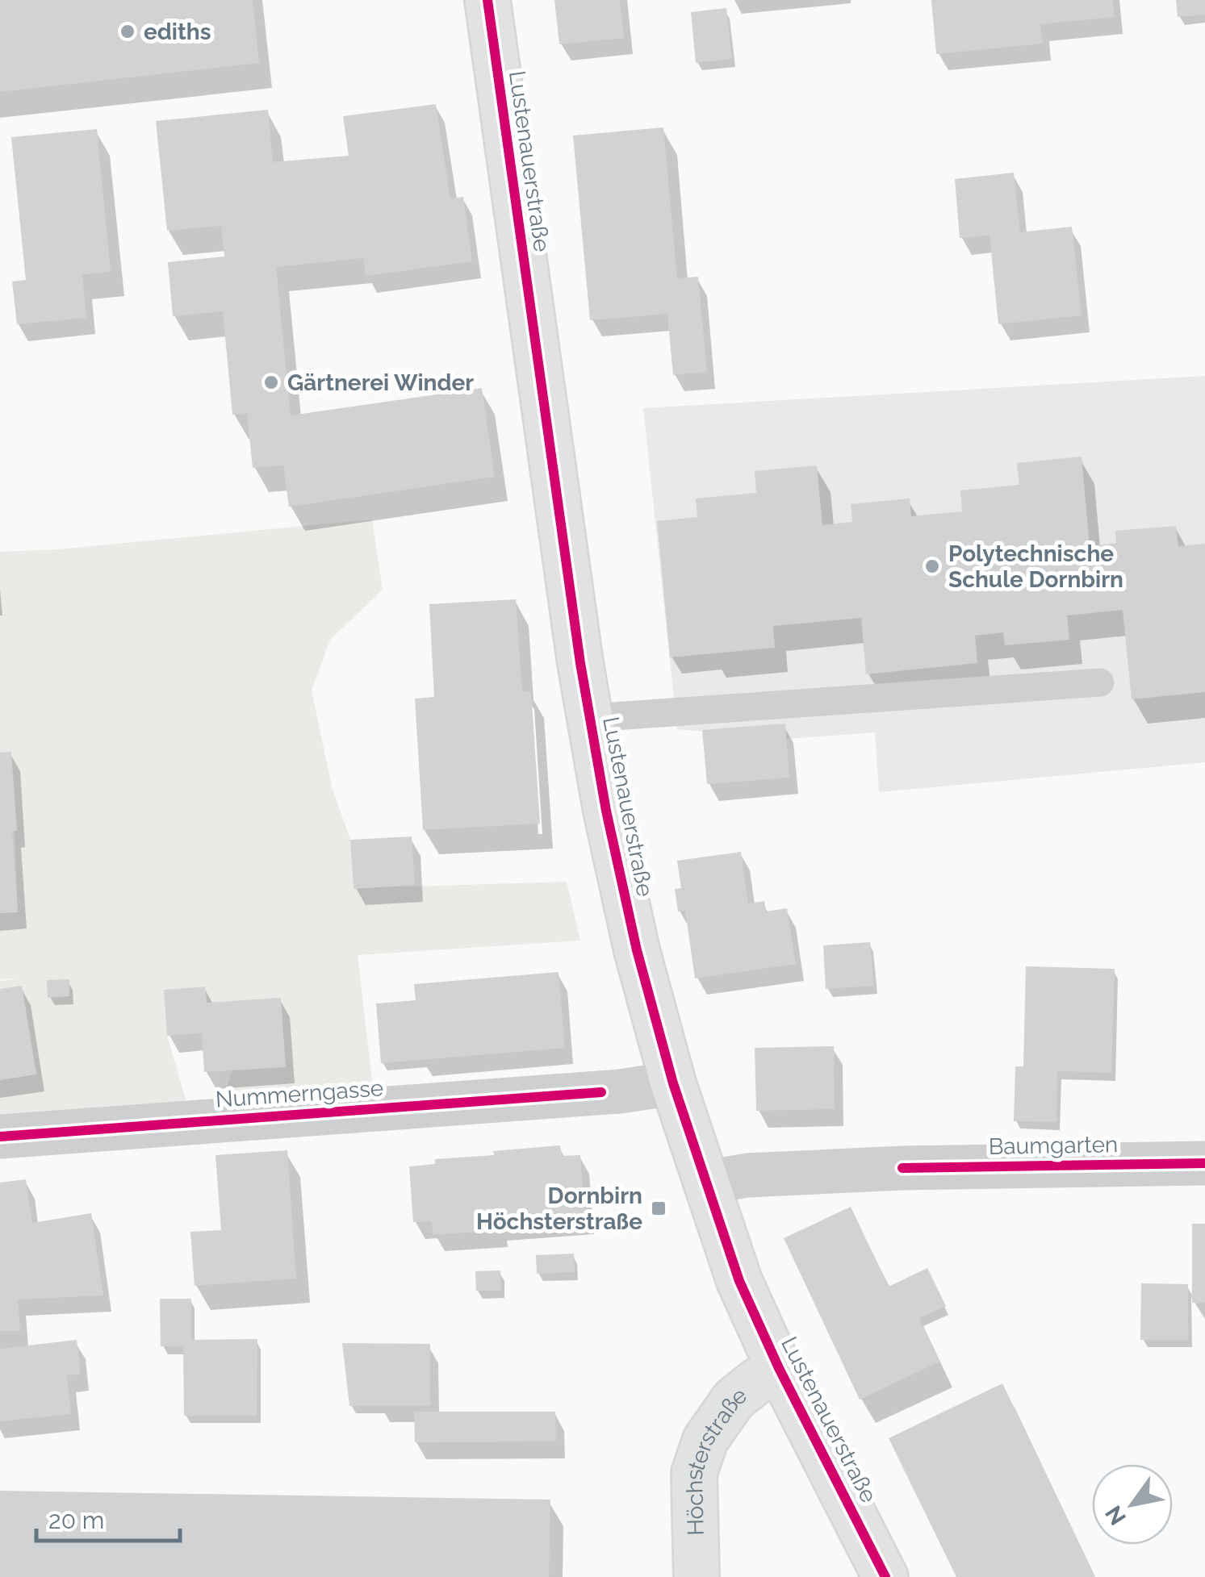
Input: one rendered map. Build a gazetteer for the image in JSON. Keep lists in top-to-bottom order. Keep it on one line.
{"streets":{"main road":["Lustenauerstraße","Höchsterstraße"],"street":["Nummerngasse","Baumgarten"]},"crossings":[["Lustenauerstraße","Nummerngasse"],["Lustenauerstraße","Baumgarten"],["Lustenauerstraße","Höchsterstraße"]],"places":{"other":["ediths","Gärtnerei Winder","Polytechnische Schule Dornbirn"],"transit":["Dornbirn Höchsterstraße"]},"scale_bar":"20 m","north":"bottom left"}
